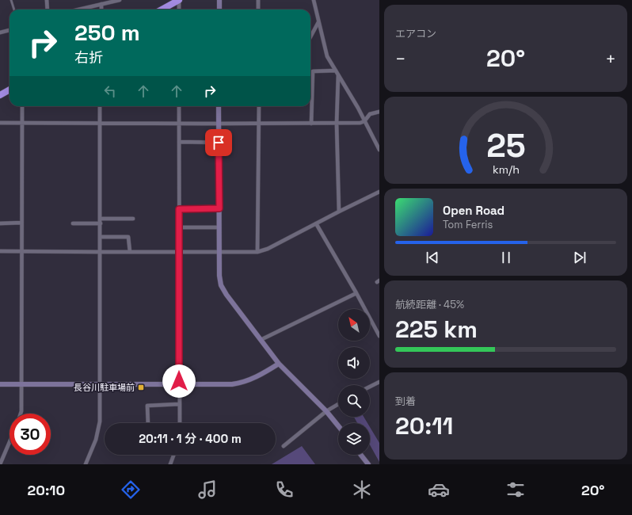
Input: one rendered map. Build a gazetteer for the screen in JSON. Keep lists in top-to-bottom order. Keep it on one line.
{"places":{"transit":["長谷川駐車場前"]},"north":"top left","page":{"tile":["エアコン",["航続距離 · 45%","225 km"],["到着","20:11"]],"turn":["250 m","右折"],"heat":["−","20°","+"],"song":["Open Road","Tom Ferris"],"limit":"30","trip":"20:11 · 1 分 · 400 m","tabs":["20:10","20°"],"gauge":["25","km/h"]}}
